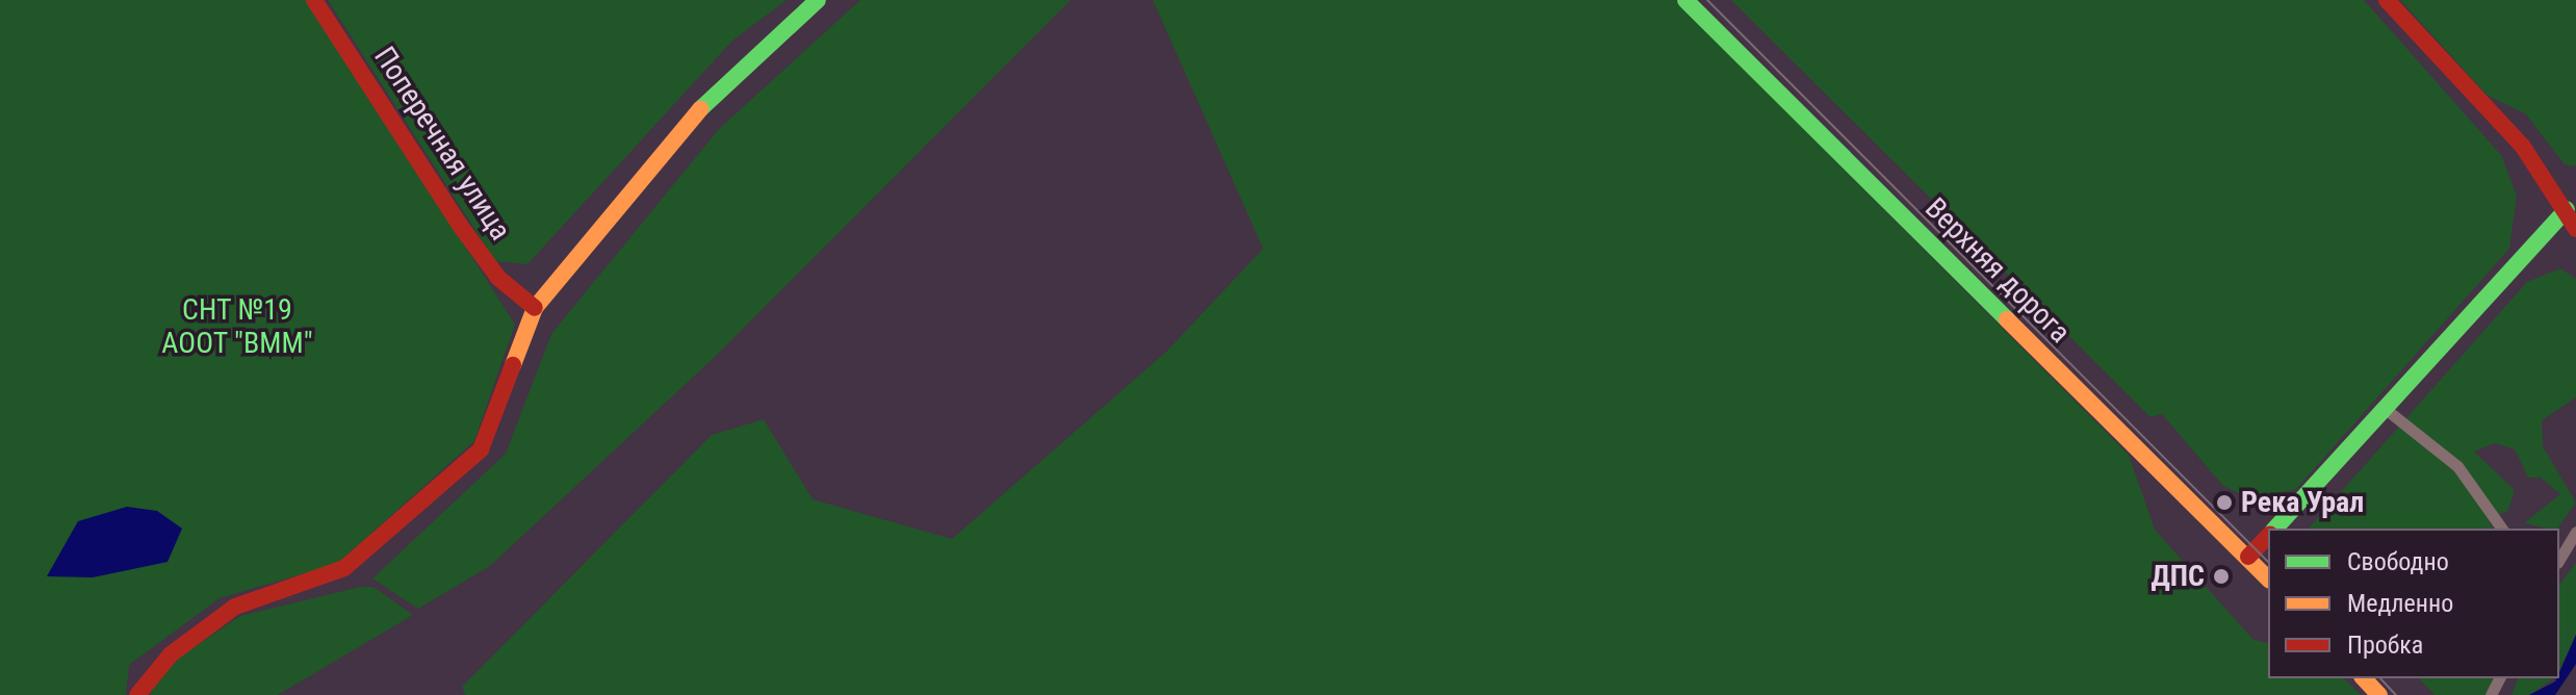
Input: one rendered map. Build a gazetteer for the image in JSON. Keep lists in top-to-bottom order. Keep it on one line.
{"streets":{"main road":["Поперечная улица","Верхняя дорога"]},"parks":["СНТ №19 АООТ \"ВММ\""],"places":["Река Урал","ДПС"],"legend":["Свободно","Медленно","Пробка"]}
